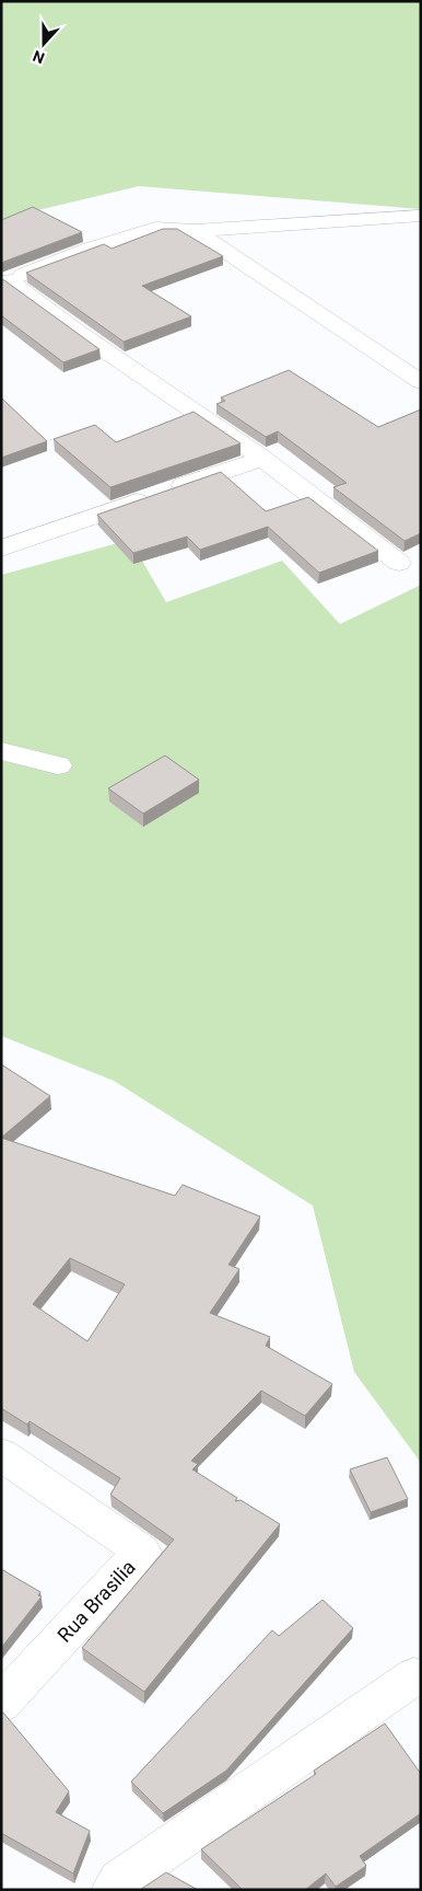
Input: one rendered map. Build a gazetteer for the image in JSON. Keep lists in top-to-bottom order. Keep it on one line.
{"streets":{"street":["Rua Brasilia"]},"north":"bottom"}
